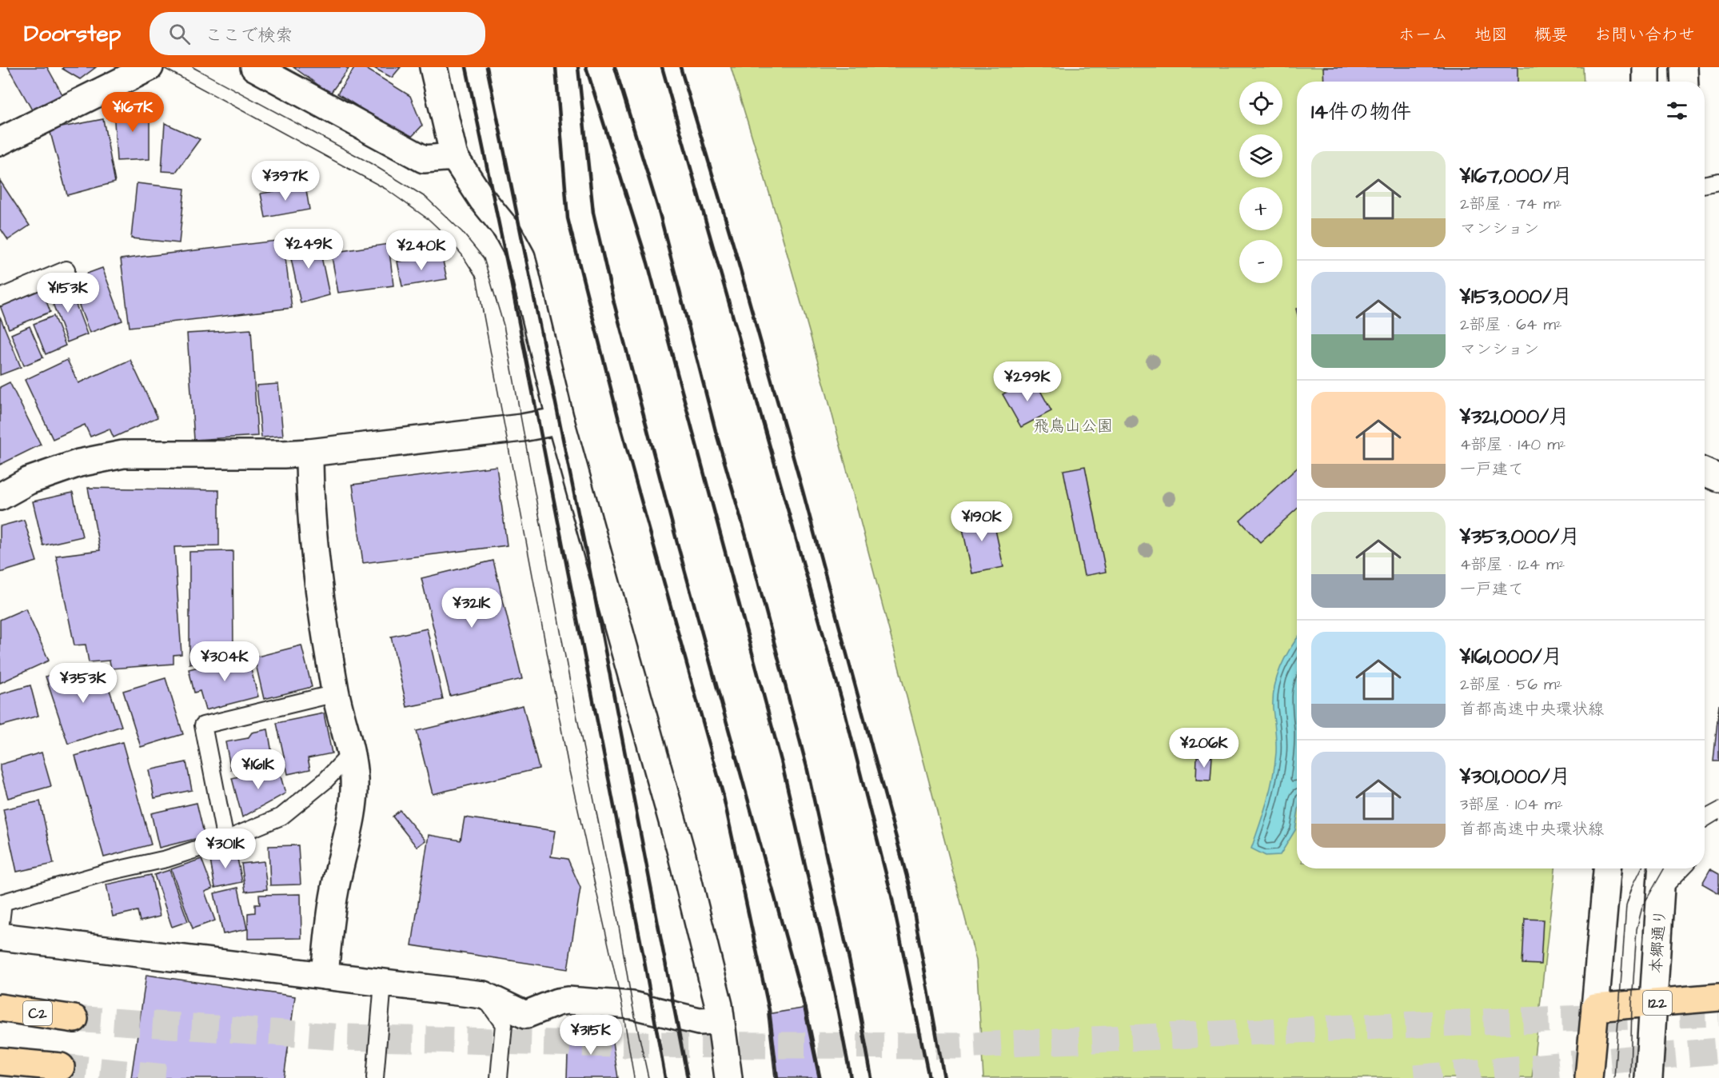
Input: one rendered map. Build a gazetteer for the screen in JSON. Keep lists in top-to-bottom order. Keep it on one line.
{"streets":{"highway":["122","C2"],"street":["本郷通り"]},"crossings":[["本郷通り","122"]],"parks":["飛鳥山公園"],"page":{"header":"Doorstep","search":"ここで検索","nav":["ホーム","地図","概要","お問い合わせ"],"map_buttons":["+","−"],"heading":"14件の物件","price":["¥167K","¥397K","¥249K","¥240K","¥153K","¥299K","¥190K","¥321K","¥304K","¥353K","¥206K","¥161K","¥301K","¥315K"],"list":[{"name":"¥167,000/月","note":"2部屋 · 74 m² · マンション"},{"name":"¥153,000/月","note":"2部屋 · 64 m² · マンション"},{"name":"¥321,000/月","note":"4部屋 · 140 m² · 一戸建て"},{"name":"¥353,000/月","note":"4部屋 · 124 m² · 一戸建て"},{"name":"¥161,000/月","note":"2部屋 · 56 m² · 首都高速中央環状線"},{"name":"¥301,000/月","note":"3部屋 · 104 m² · 首都高速中央環状線"}]}}
